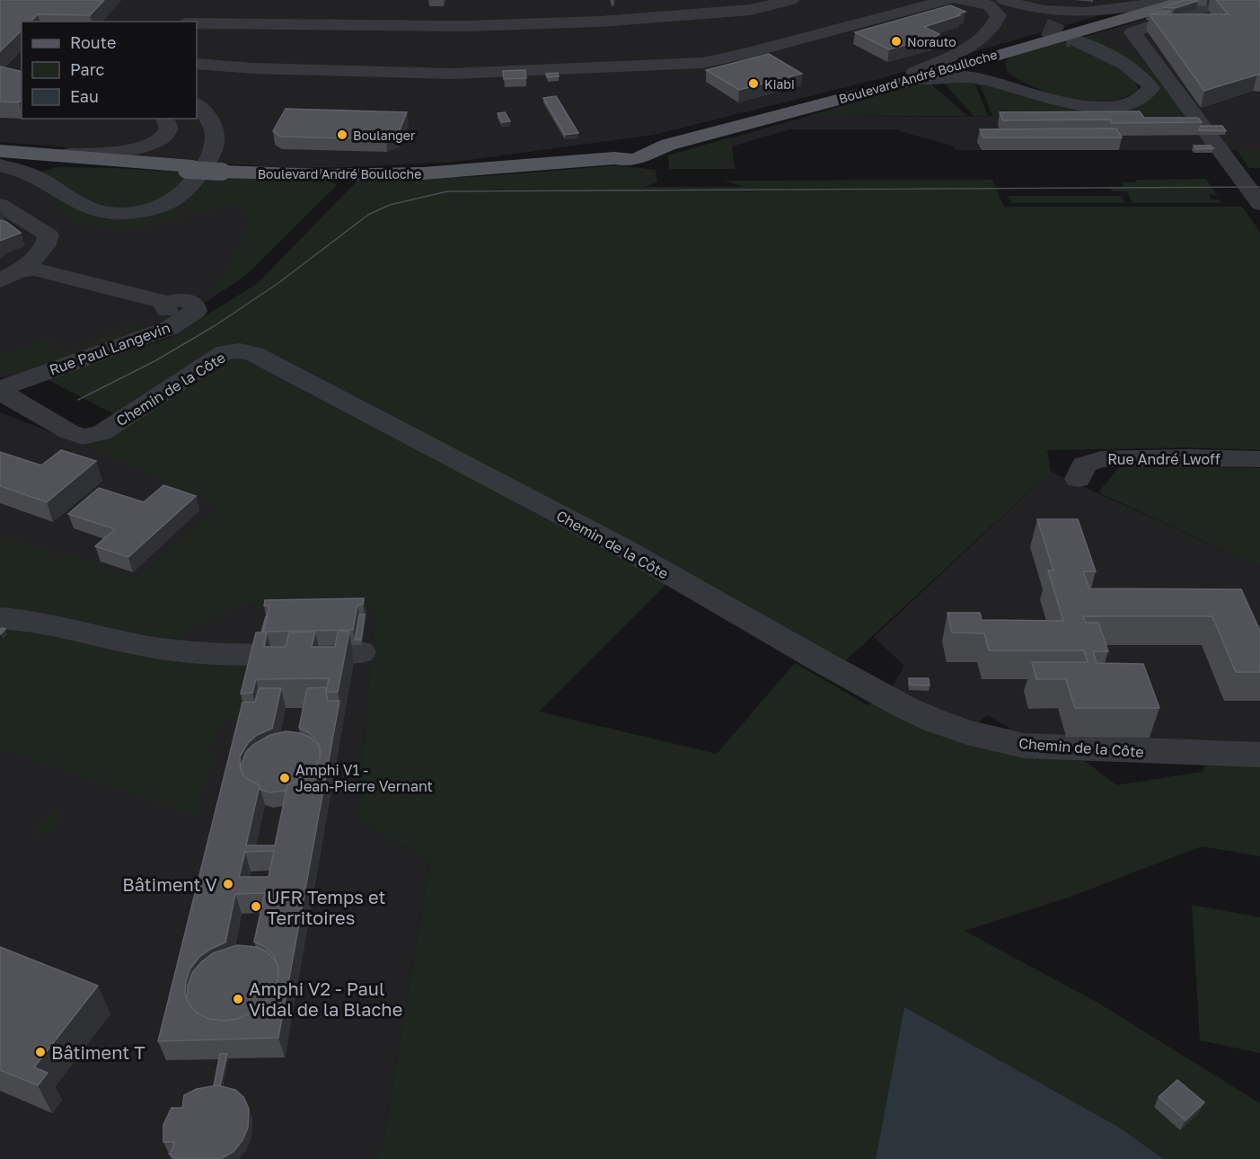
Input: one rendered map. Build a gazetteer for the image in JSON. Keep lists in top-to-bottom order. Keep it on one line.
{"streets":{"main road":["Boulevard André Boulloche"],"street":["Rue Paul Langevin","Chemin de la Côte","Rue André Lwoff"]},"crossings":[["Rue Paul Langevin","Chemin de la Côte"]],"places":["Norauto","Kiabi","Boulanger","Amphi V1 - Jean-Pierre Vernant","Bâtiment V","UFR Temps et Territoires","Amphi V2 - Paul Vidal de la Blache","Bâtiment T"],"legend":["Route","Parc","Eau"]}
